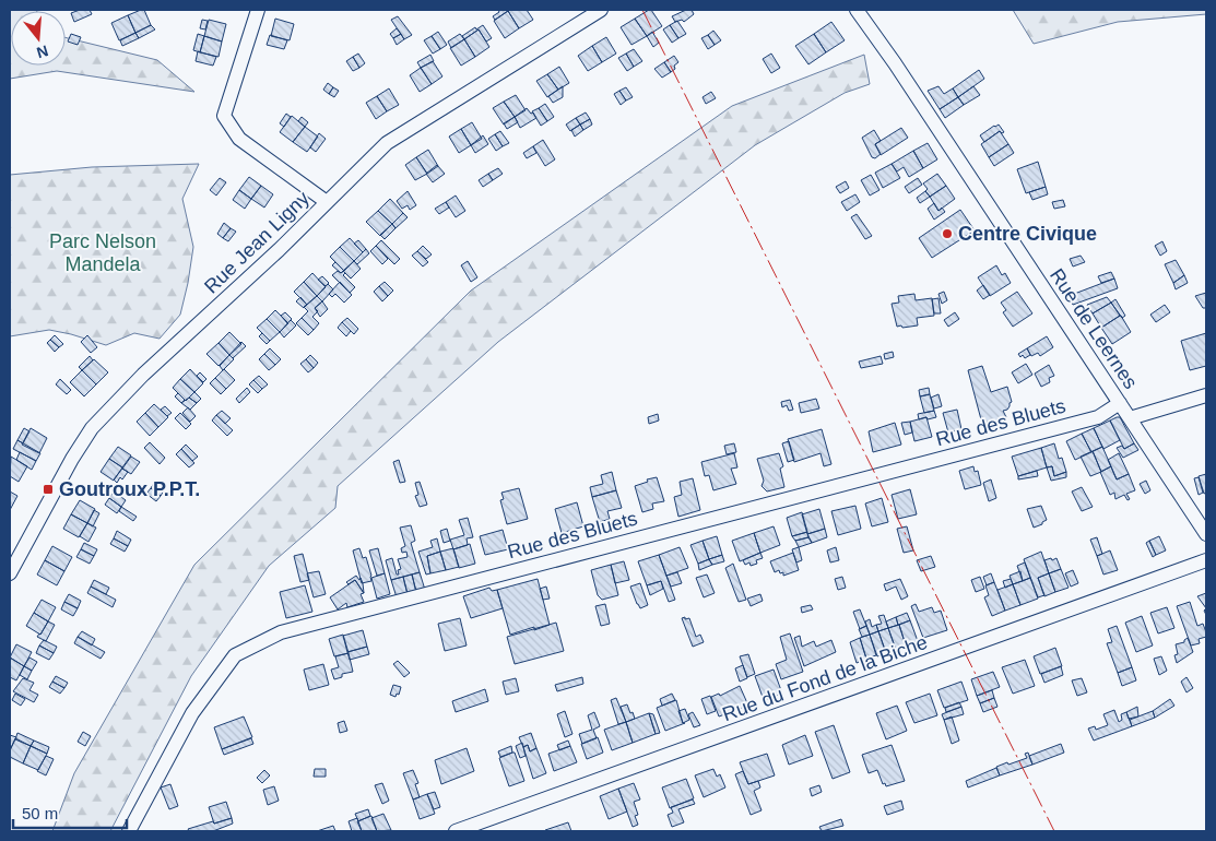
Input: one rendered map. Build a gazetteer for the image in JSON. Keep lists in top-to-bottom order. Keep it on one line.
{"streets":{"street":["Rue Jean Ligny","Rue de Leernes","Rue des Bluets","Rue du Fond de la Biche"]},"crossings":[["Rue de Leernes","Rue des Bluets"]],"parks":["Parc Nelson Mandela"],"places":{"other":["Centre Civique"],"transit":["Goutroux P.P.T."]},"scale_bar":"50 m","north":"bottom"}
